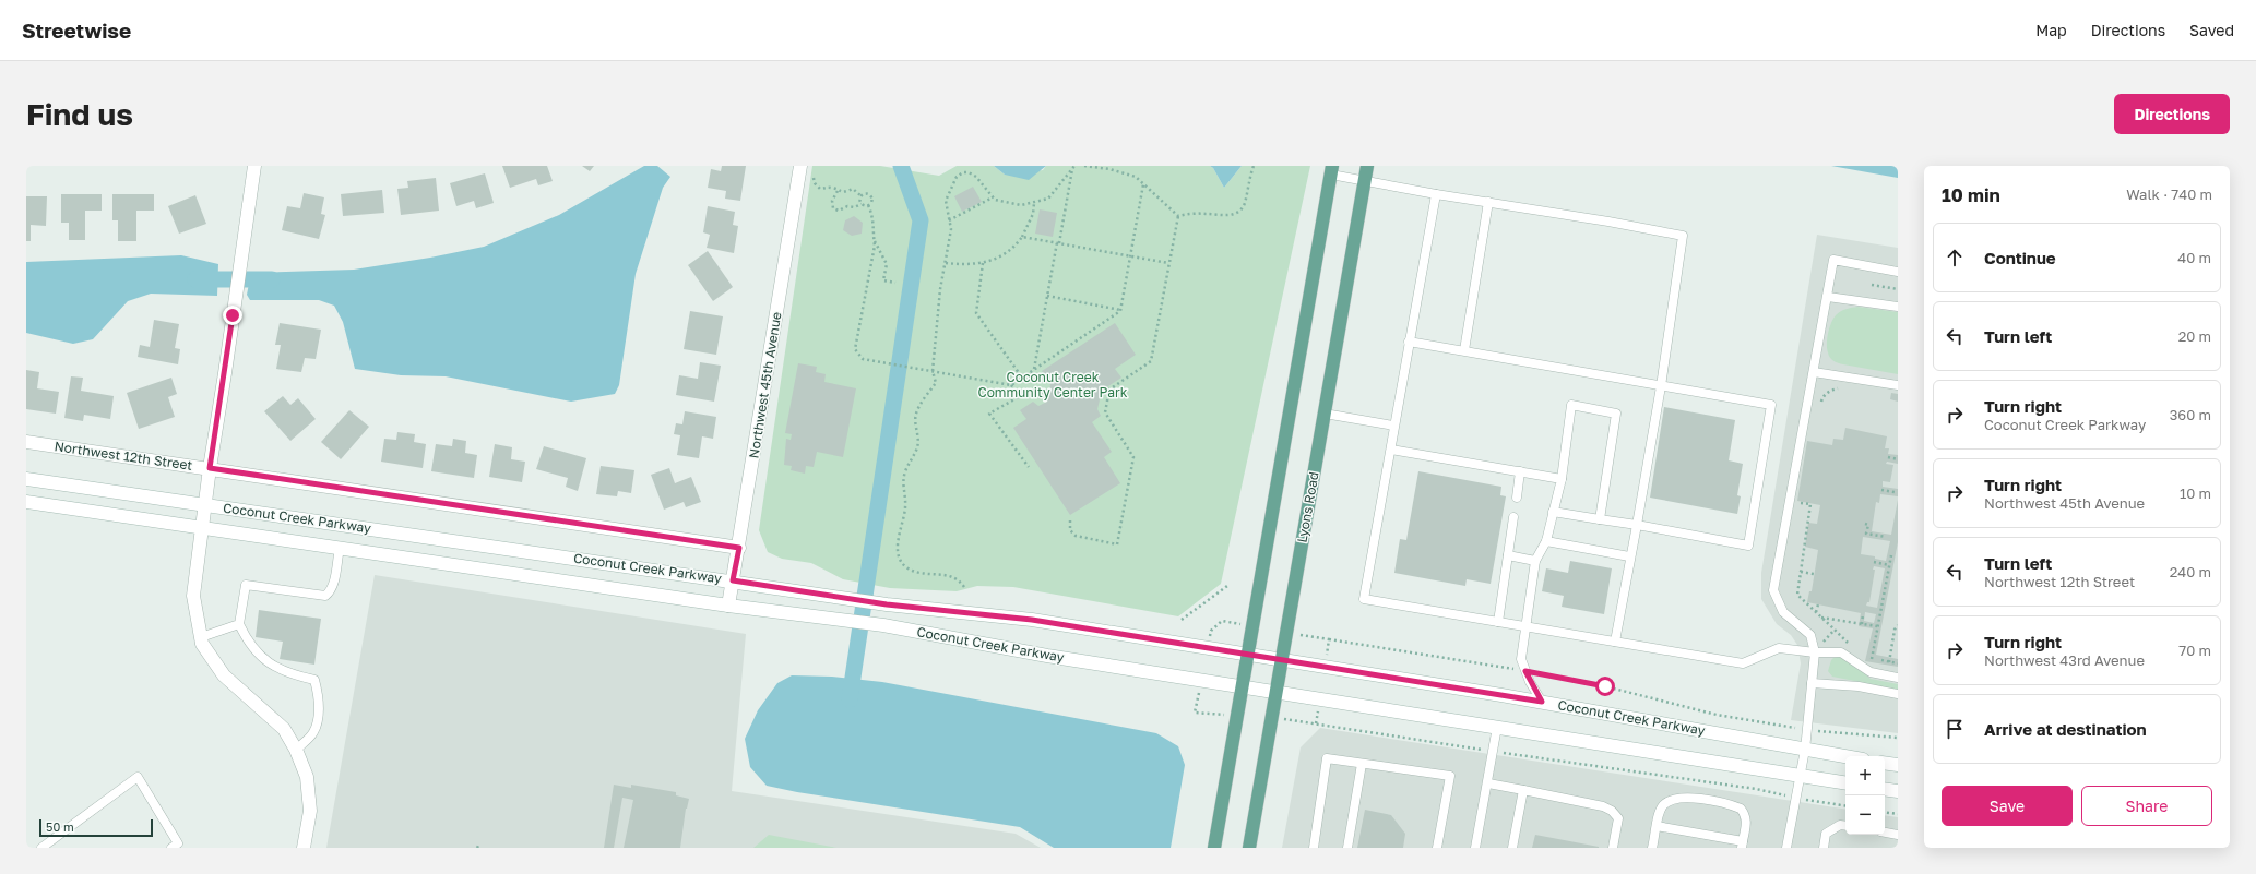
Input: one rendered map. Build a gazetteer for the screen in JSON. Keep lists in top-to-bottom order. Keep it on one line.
{"streets":{"main road":["Northwest 45th Avenue","Northwest 12th Street","Lyons Road","Coconut Creek Parkway"]},"crossings":[["Northwest 45th Avenue","Northwest 12th Street"],["Northwest 45th Avenue","Coconut Creek Parkway"],["Lyons Road","Coconut Creek Parkway"]],"parks":["Coconut Creek Community Center Park"],"scale_bar":"50 m","page":{"header":"Streetwise","nav":["Map","Directions","Saved"],"buttons":["Directions",["Save","Share"]],"title":"Find us","heading":["10 min","Walk · 740 m"],"list":[["Continue","40 m"],["Turn left","20 m"],["Turn right","Coconut Creek Parkway","360 m"],["Turn right","Northwest 45th Avenue","10 m"],["Turn left","Northwest 12th Street","240 m"],["Turn right","Northwest 43rd Avenue","70 m"],"Arrive at destination"],"map_buttons":["+","−"],"scale":"50 m"}}
